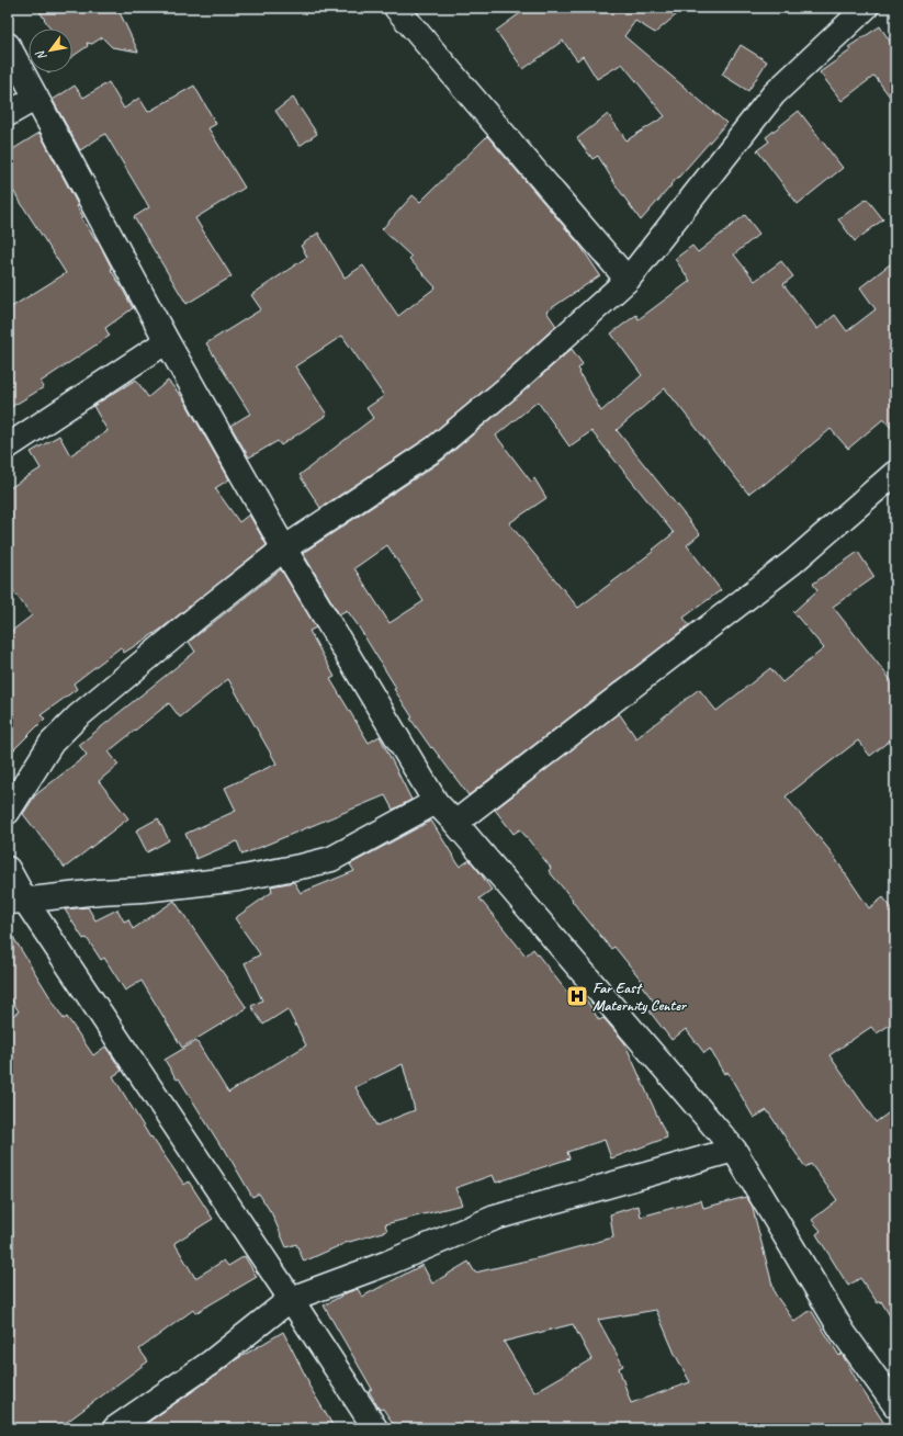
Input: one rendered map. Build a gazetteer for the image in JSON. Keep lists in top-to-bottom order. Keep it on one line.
{"places":{"hospital":["Far East Maternity Center"]},"north":"bottom left"}
